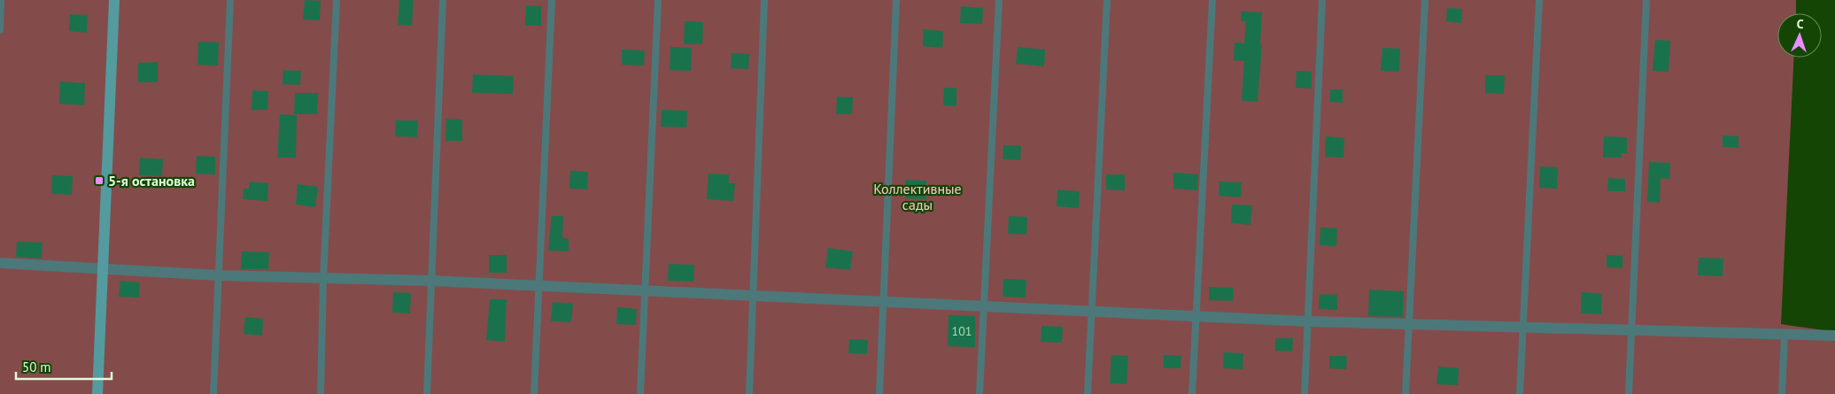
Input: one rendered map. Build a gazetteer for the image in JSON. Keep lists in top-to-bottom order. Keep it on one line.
{"parks":["Коллективные сады"],"places":{"transit":["5-я остановка"]},"house_numbers":["101"],"scale_bar":"50 m","north":"top"}
